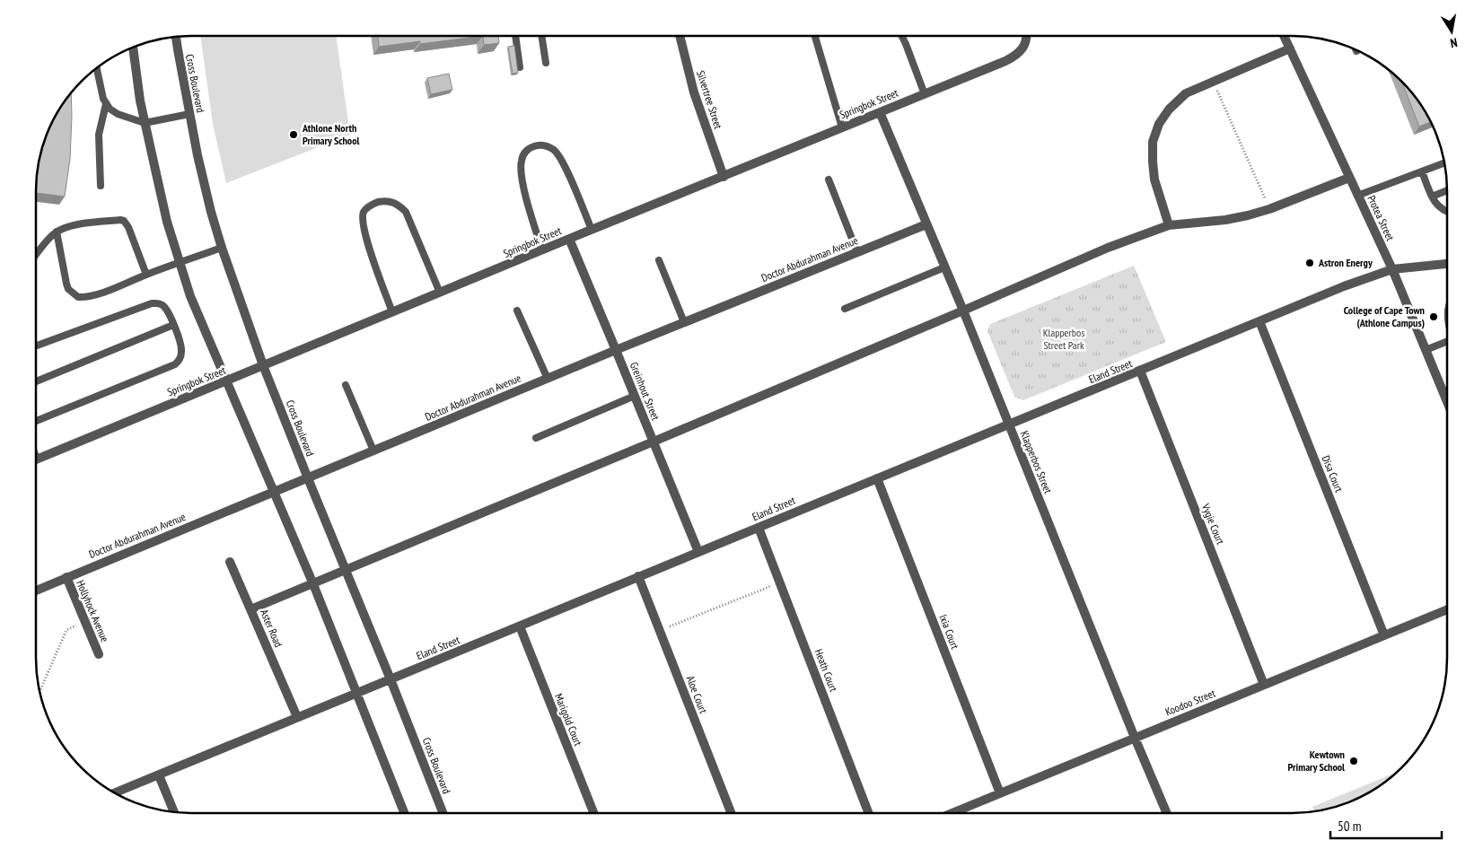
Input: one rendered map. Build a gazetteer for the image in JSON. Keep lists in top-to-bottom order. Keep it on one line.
{"streets":{"street":["Cross Boulevard","Silvertree Street","Springbok Street","Protea Street","Doctor Abdurahman Avenue","Eland Street","Greinhout Street","Klapperbos Street","Disa Court","Vygie Court","Hollyhock Avenue","Aster Road","Ixia Court","Heath Court","Aloe Court","Koodoo Street","Marigold Court"]},"crossings":[["Cross Boulevard","Springbok Street"],["Cross Boulevard","Doctor Abdurahman Avenue"],["Cross Boulevard","Eland Street"],["Cross Boulevard","Aster Road"],["Silvertree Street","Springbok Street"],["Springbok Street","Greinhout Street"],["Springbok Street","Klapperbos Street"],["Protea Street","Eland Street"],["Doctor Abdurahman Avenue","Greinhout Street"],["Doctor Abdurahman Avenue","Klapperbos Street"],["Doctor Abdurahman Avenue","Hollyhock Avenue"],["Eland Street","Greinhout Street"],["Eland Street","Klapperbos Street"],["Eland Street","Disa Court"],["Eland Street","Vygie Court"],["Eland Street","Aster Road"],["Eland Street","Ixia Court"],["Eland Street","Heath Court"],["Eland Street","Aloe Court"],["Eland Street","Marigold Court"],["Klapperbos Street","Koodoo Street"],["Disa Court","Koodoo Street"],["Vygie Court","Koodoo Street"],["Ixia Court","Koodoo Street"]],"parks":["Klapperbos Street Park"],"places":["Athlone North Primary School","Astron Energy","College of Cape Town (Athlone Campus)","Kewtown Primary School"],"scale_bar":"50 m","north":"bottom"}
